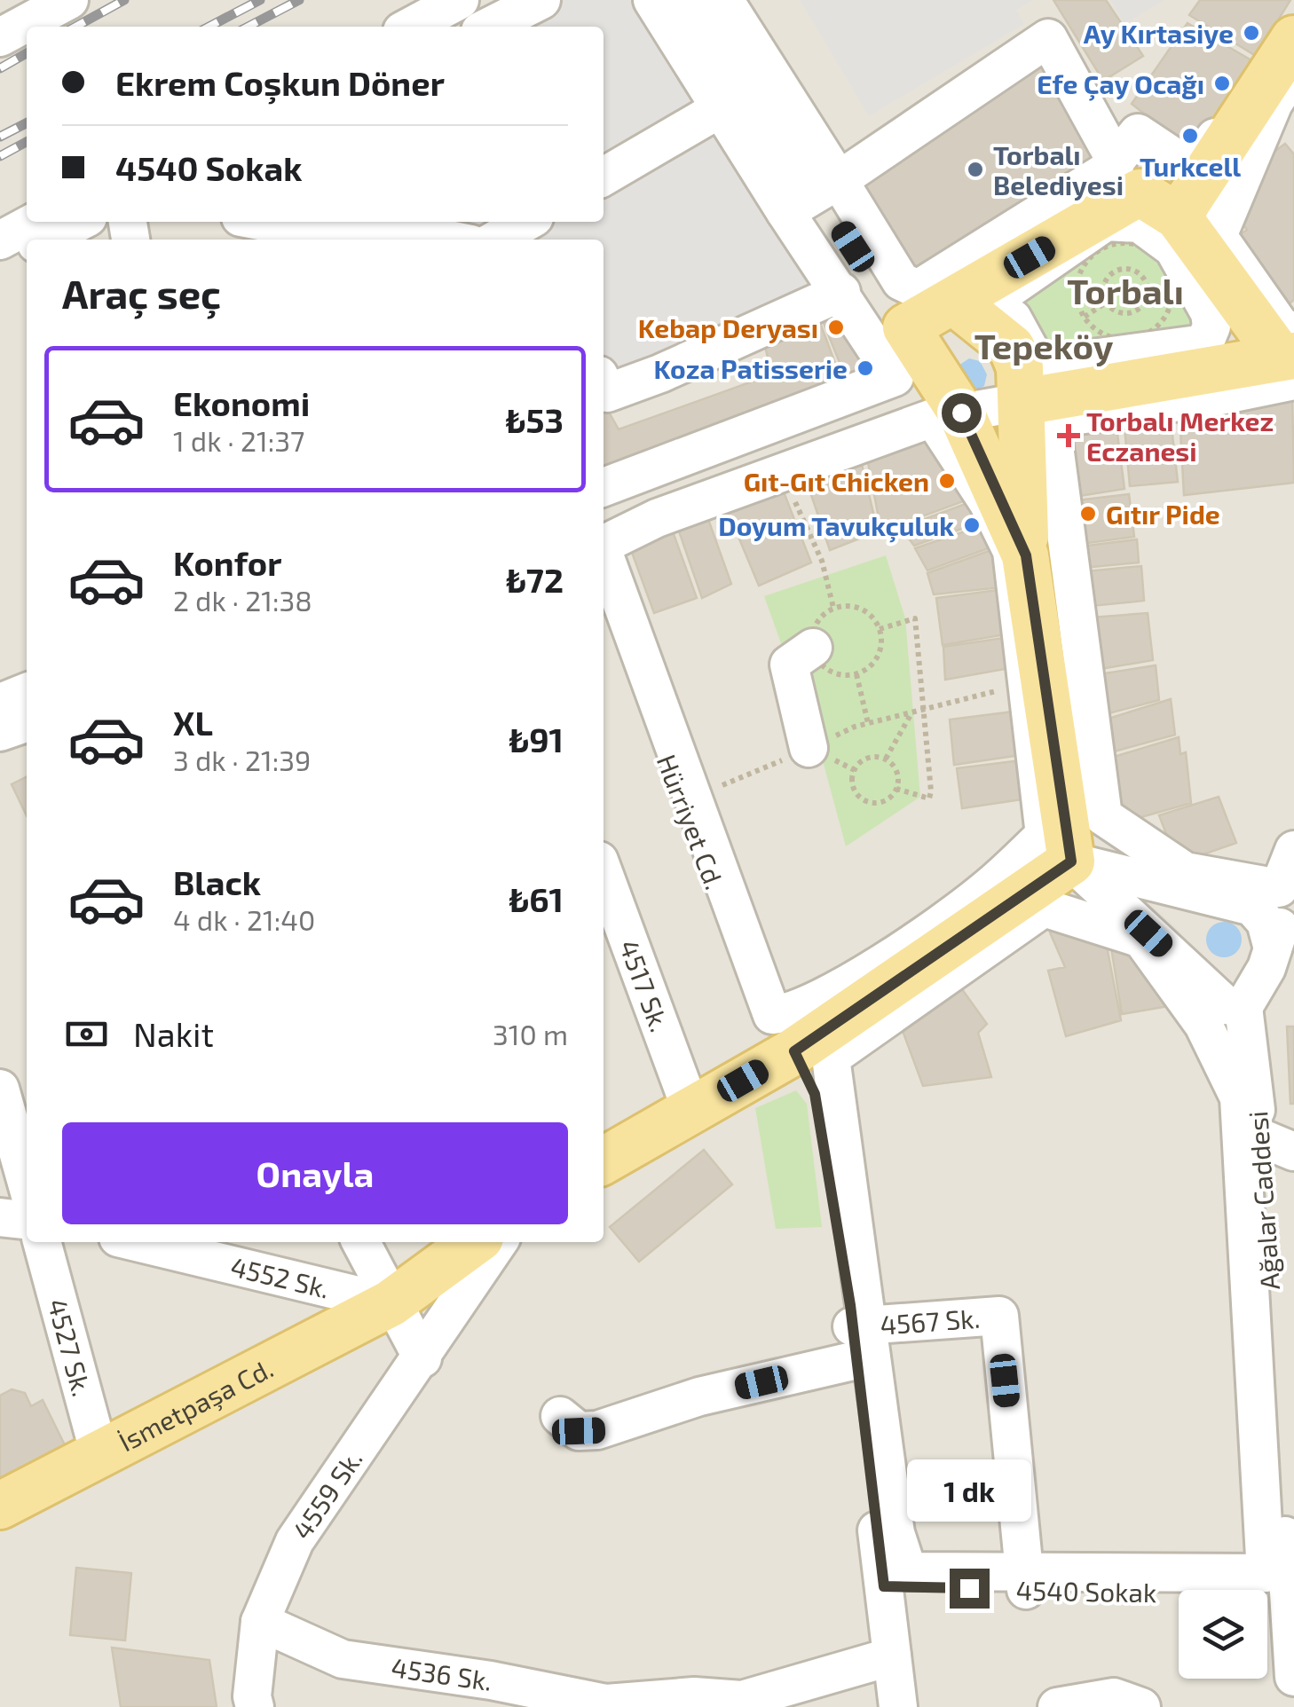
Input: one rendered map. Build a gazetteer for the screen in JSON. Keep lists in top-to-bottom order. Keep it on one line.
{"streets":{"main road":["İsmetpaşa Cd."],"street":["Hürriyet Cd.","4517 Sk.","Ağalar Caddesi","4552 Sk.","4567 Sk.","4527 Sk.","4559 Sk.","4540 Sokak","4536 Sk."]},"crossings":[["Hürriyet Cd.","4567 Sk."],["Ağalar Caddesi","4540 Sokak"],["4552 Sk.","İsmetpaşa Cd."],["4567 Sk.","4540 Sokak"],["4527 Sk.","İsmetpaşa Cd."],["4559 Sk.","4536 Sk."]],"districts":["Torbalı","Tepeköy"],"places":{"other":["Ay Kırtasiye","Efe Çay Ocağı","Turkcell","Torbalı Belediyesi","Kebap Deryası","Koza Patisserie","Gıt-Gıt Chicken","Gıtır Pide","Doyum Tavukçuluk"],"health":["Torbalı Merkez Eczanesi"]},"page":{"banner":["Ekrem Coşkun Döner","4540 Sokak"],"heading":"Araç seç","list":[{"name":"Ekonomi","note":"1 dk · 21:37","value":"₺53"},{"name":"Konfor","note":"2 dk · 21:38","value":"₺72"},{"name":"XL","note":"3 dk · 21:39","value":"₺91"},{"name":"Black","note":"4 dk · 21:40","value":"₺61"}],"pay":["Nakit","310 m"],"buttons":"Onayla","bubble":"1 dk"}}
